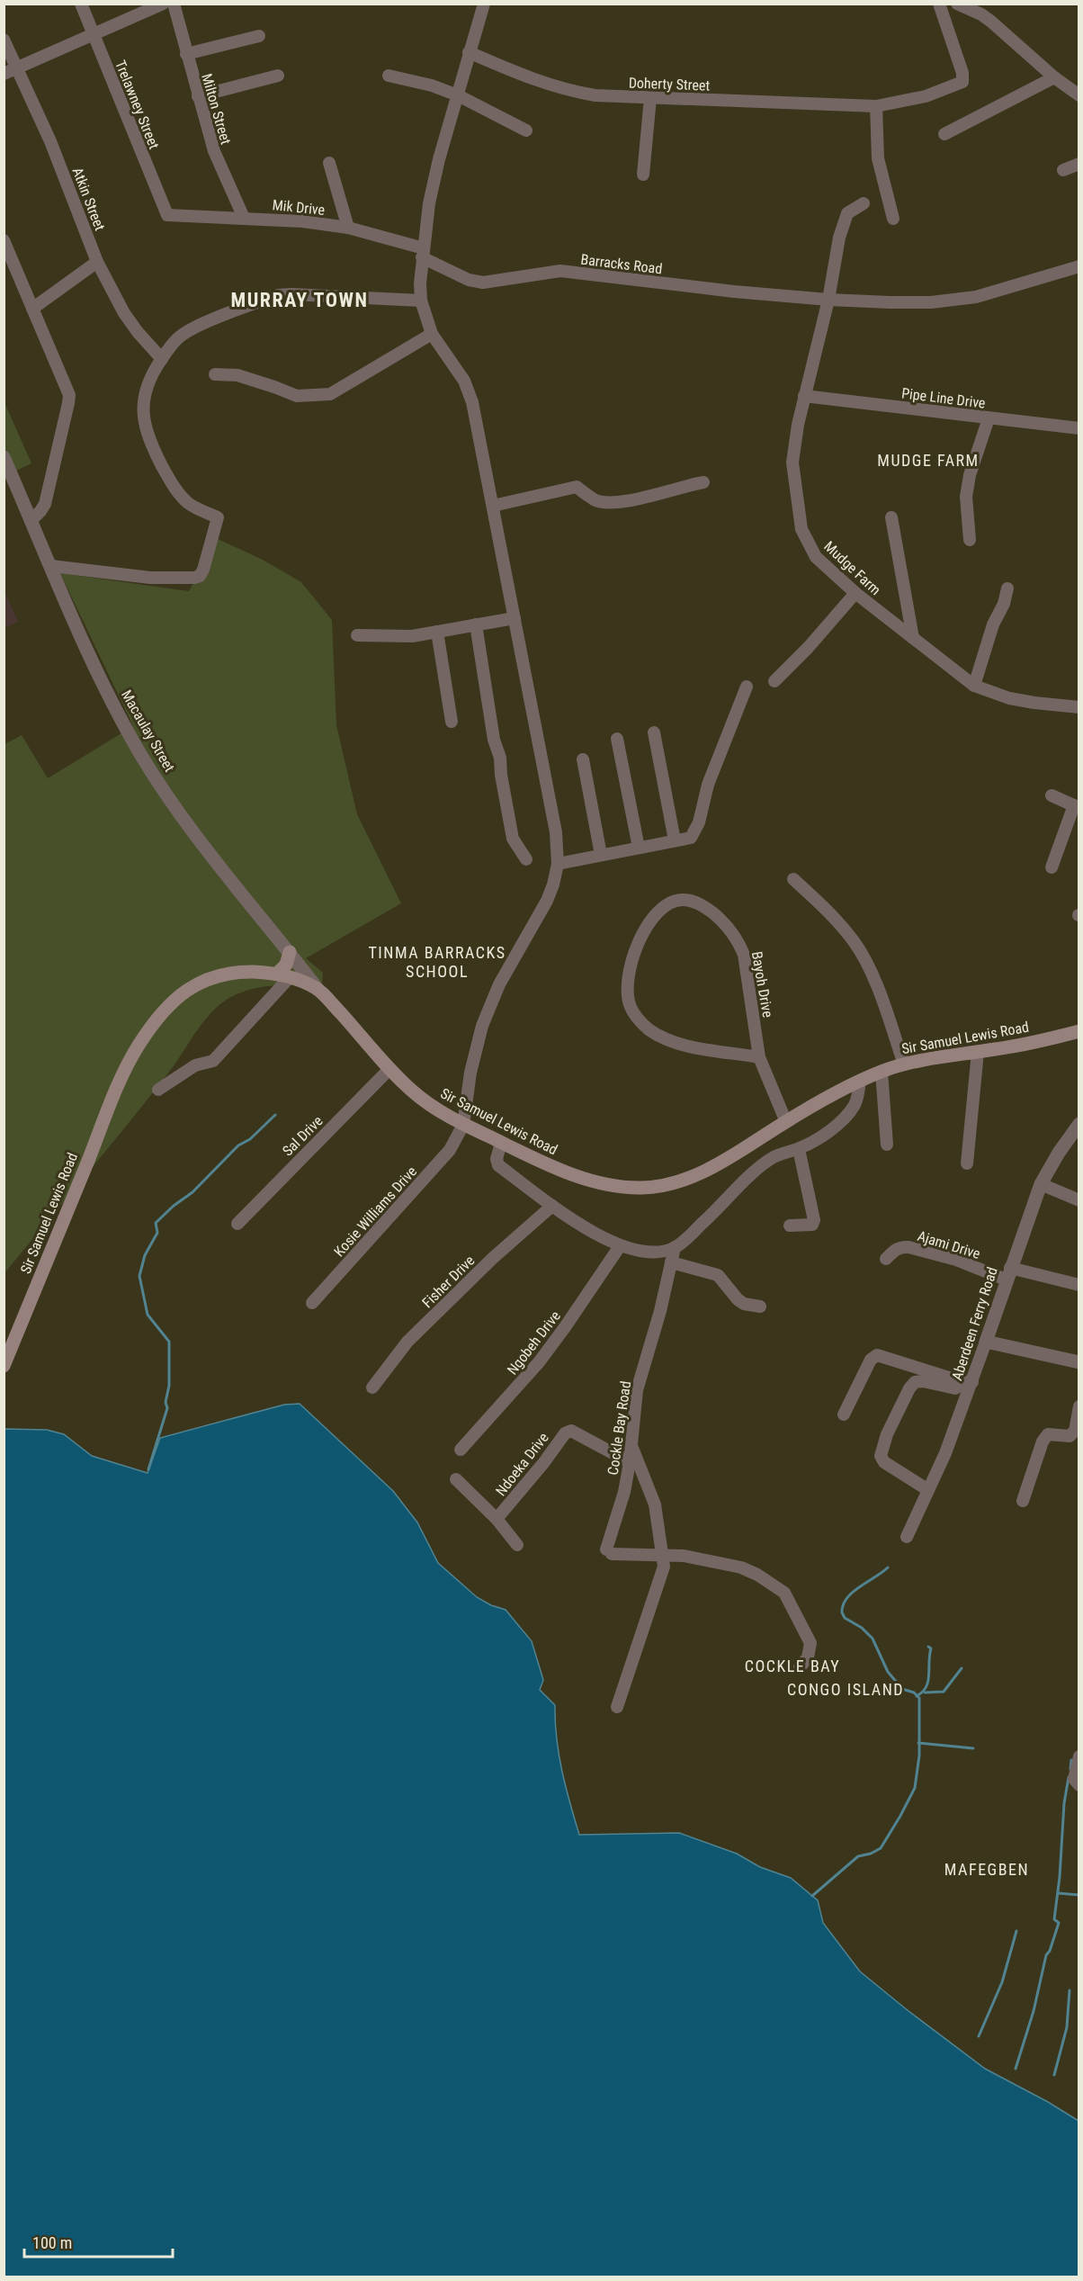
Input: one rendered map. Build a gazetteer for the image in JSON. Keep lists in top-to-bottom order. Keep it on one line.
{"streets":{"main road":["Sir Samuel Lewis Road"],"street":["Doherty Street","Trelawney Street","Milton Street","Atkin Street","Mik Drive","Barracks Road","Pipe Line Drive","Mudge Farm","Macaulay Street","Bayoh Drive","Sal Drive","Kosie Williams Drive","Ajami Drive","Fisher Drive","Aberdeen Ferry Road","Ngobeh Drive","Cockle Bay Road","Ndoeka Drive"]},"crossings":[["Trelawney Street","Mik Drive"],["Milton Street","Mik Drive"],["Mik Drive","Barracks Road"],["Barracks Road","Mudge Farm"],["Pipe Line Drive","Mudge Farm"],["Macaulay Street","Sir Samuel Lewis Road"],["Bayoh Drive","Sir Samuel Lewis Road"],["Sir Samuel Lewis Road","Sal Drive"],["Sir Samuel Lewis Road","Kosie Williams Drive"],["Ajami Drive","Aberdeen Ferry Road"],["Cockle Bay Road","Ndoeka Drive"]],"districts":["MURRAY TOWN","MUDGE FARM","TINMA BARRACKS SCHOOL","COCKLE BAY","CONGO ISLAND","MAFEGBEN"],"scale_bar":"100 m"}
